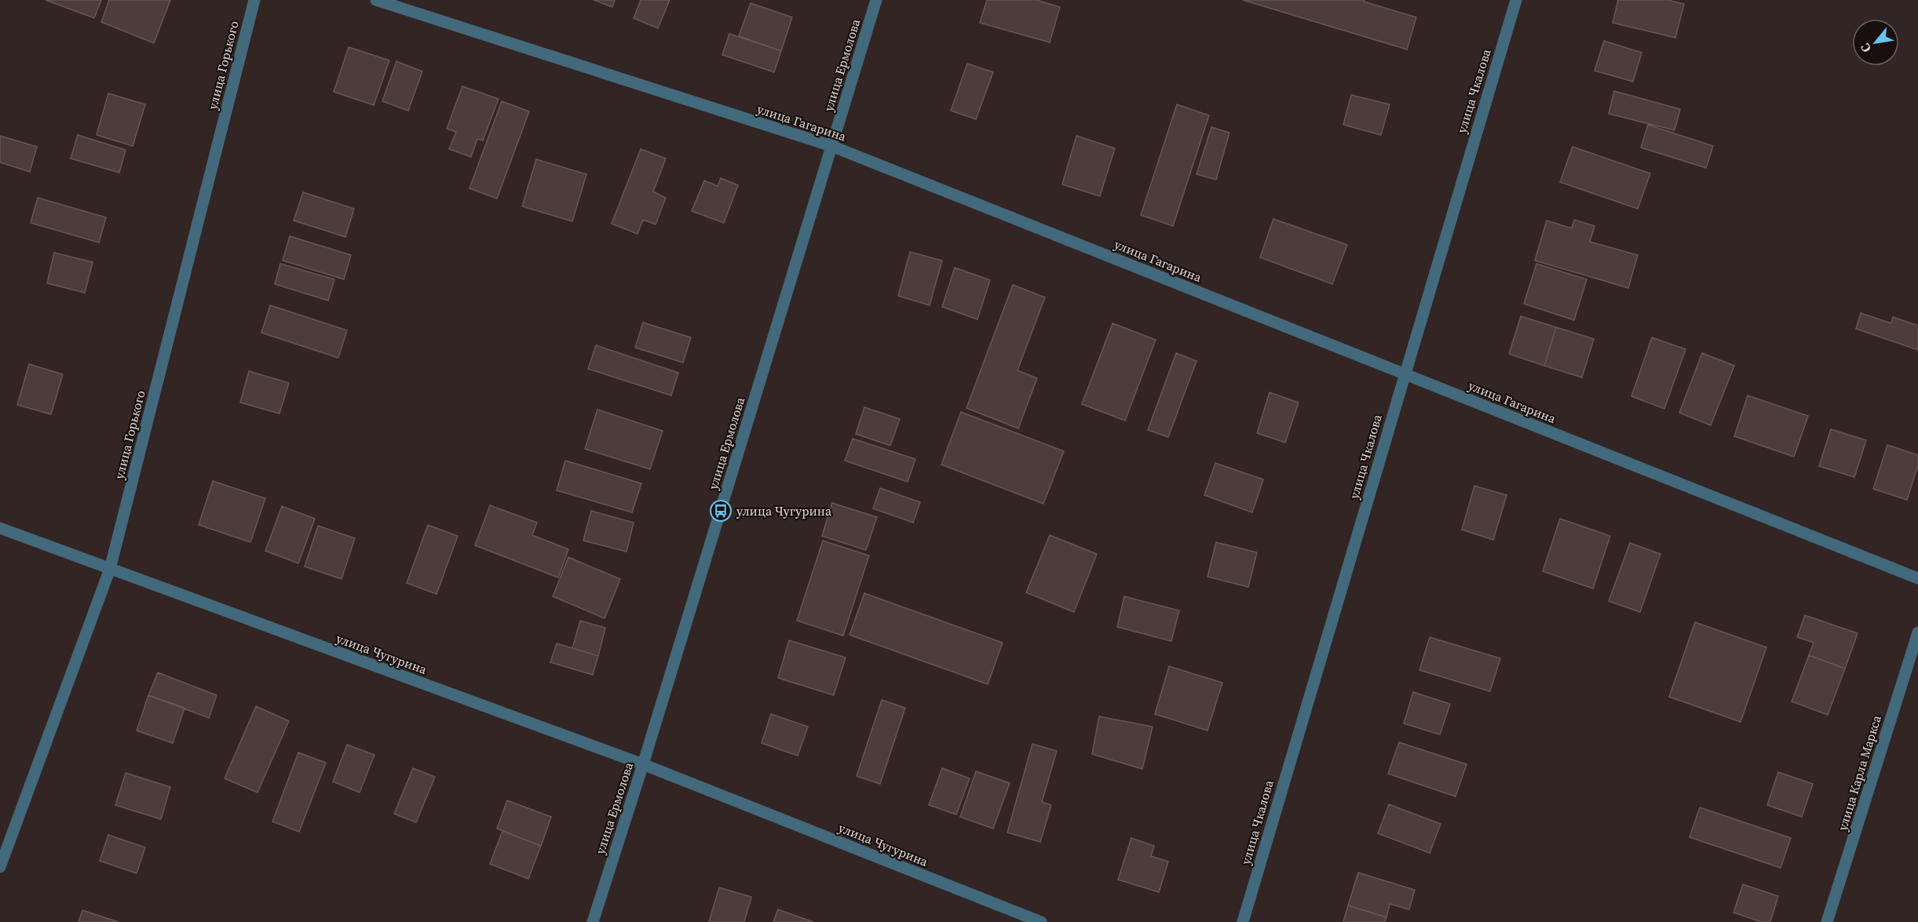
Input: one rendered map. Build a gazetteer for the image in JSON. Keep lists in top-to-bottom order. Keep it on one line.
{"streets":{"street":["улица Горького","улица Ермолова","улица Чкалова","улица Гагарина","улица Чугурина","улица Карла Маркса"]},"crossings":[["улица Горького","улица Чугурина"],["улица Ермолова","улица Гагарина"],["улица Ермолова","улица Чугурина"],["улица Чкалова","улица Гагарина"]],"places":{"bus stop":["улица Чугурина"]},"north":"bottom left"}
